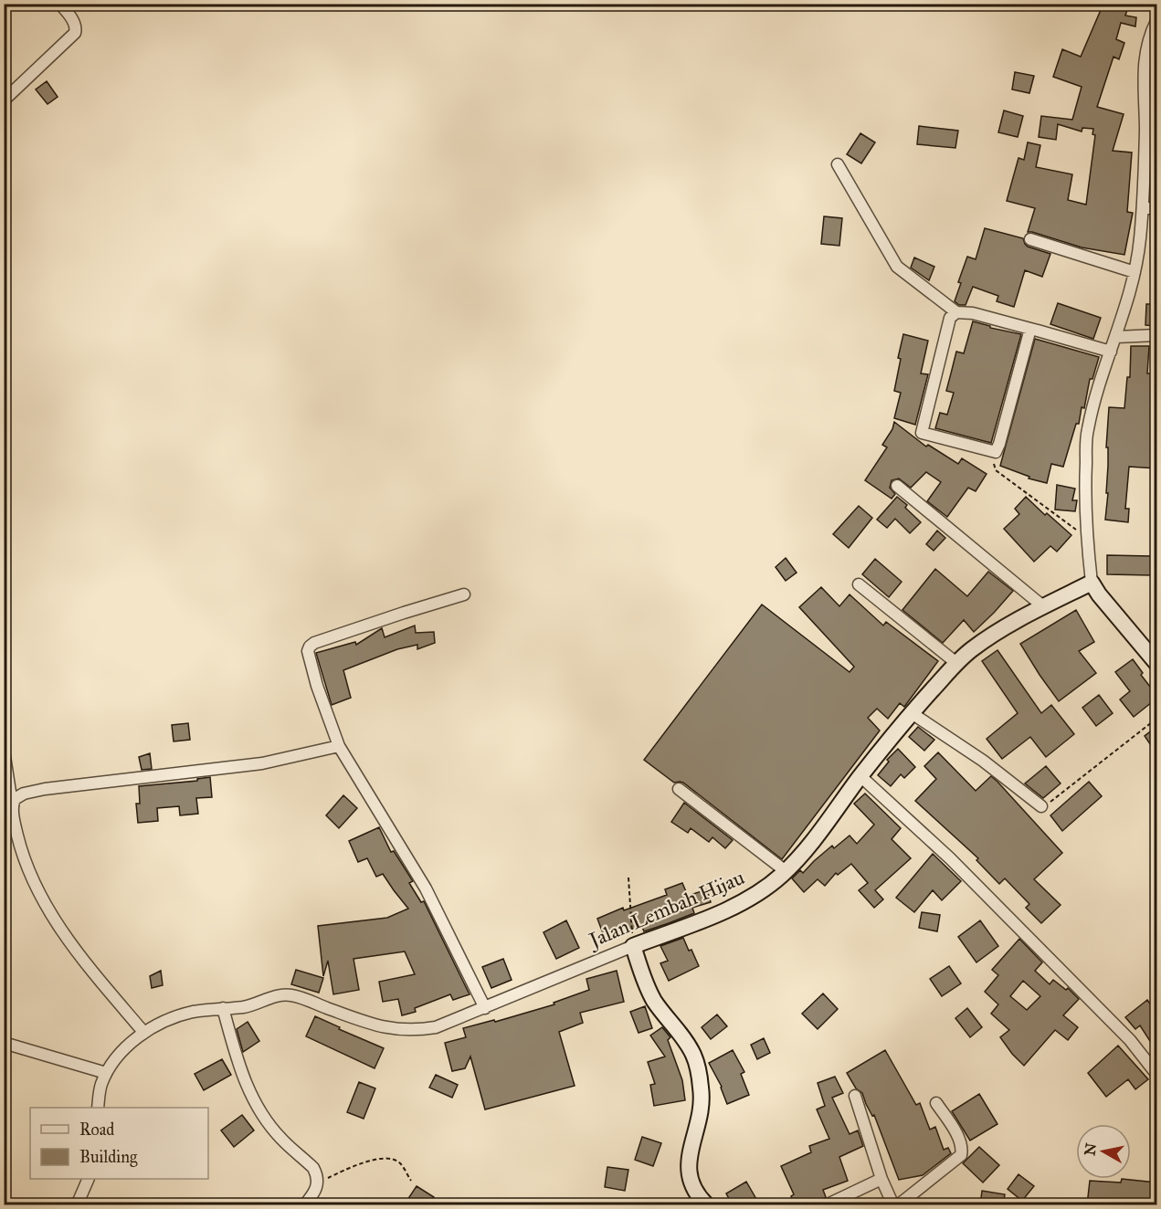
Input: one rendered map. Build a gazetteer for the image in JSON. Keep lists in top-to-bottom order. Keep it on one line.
{"streets":{"street":["Jalan Lembah Hijau"]},"legend":["Road","Building"],"north":"left"}
